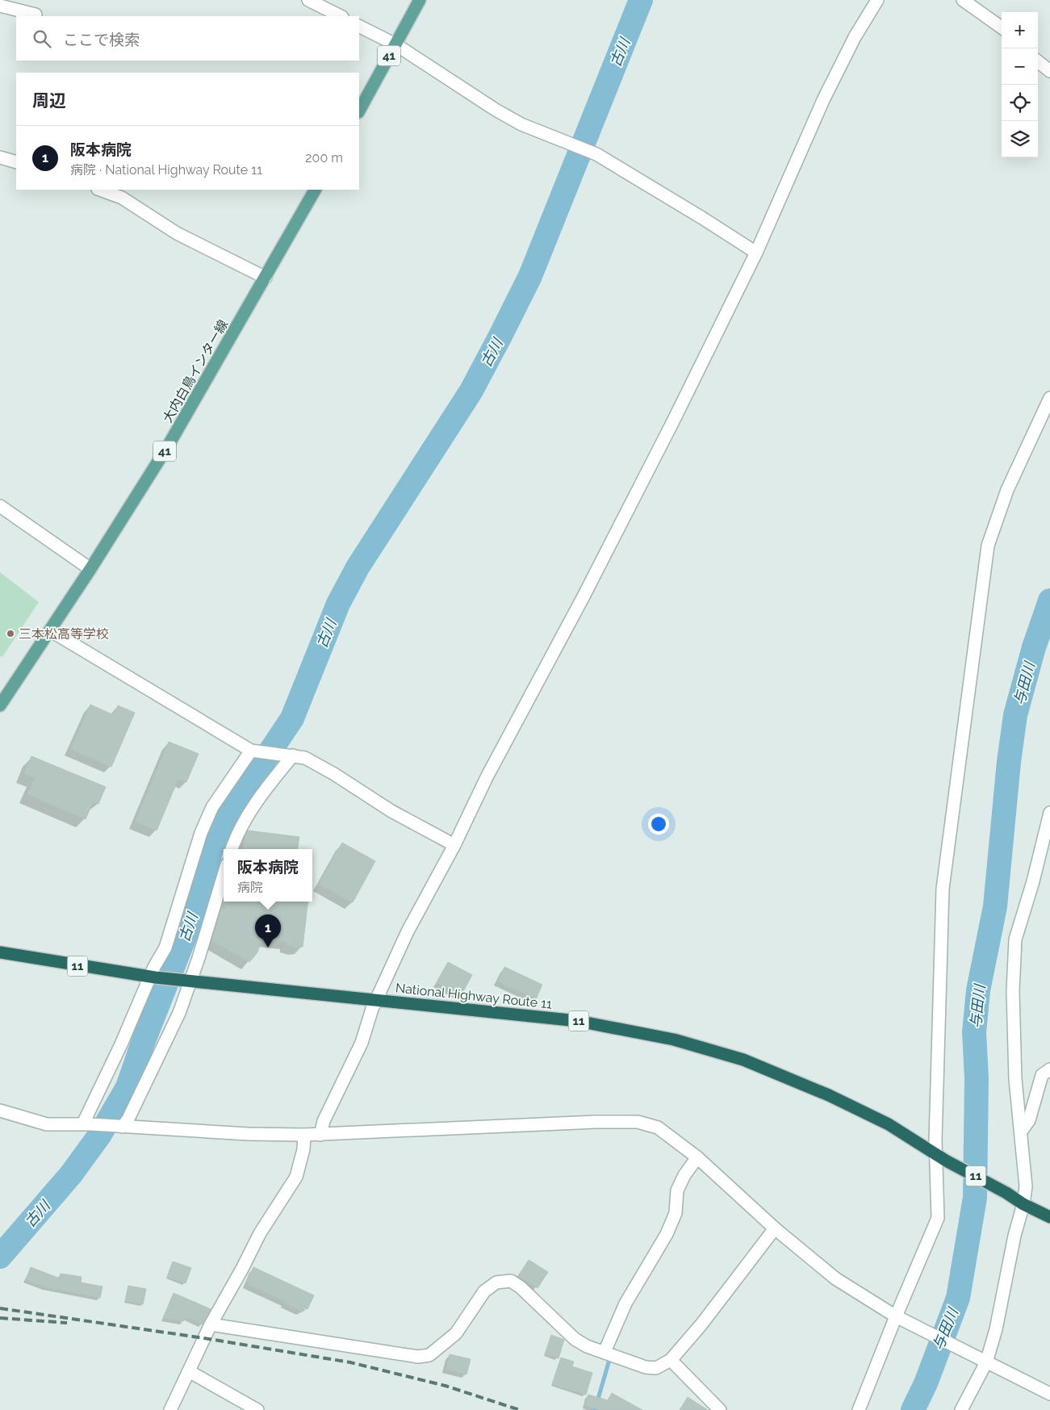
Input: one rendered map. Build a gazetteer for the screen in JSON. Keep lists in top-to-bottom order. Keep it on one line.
{"streets":{"highway":["11","National Highway Route 11"],"main road":["41","大内白鳥インター線"]},"water":["古川","与田川"],"places":["三本松高等学校"],"page":{"map_buttons":["+","−"],"search":"ここで検索","heading":"周辺","list":[{"mark":"1","name":"阪本病院","note":"病院 · National Highway Route 11","value":"200 m"}],"popup":["阪本病院","病院"],"pins":"1"}}
